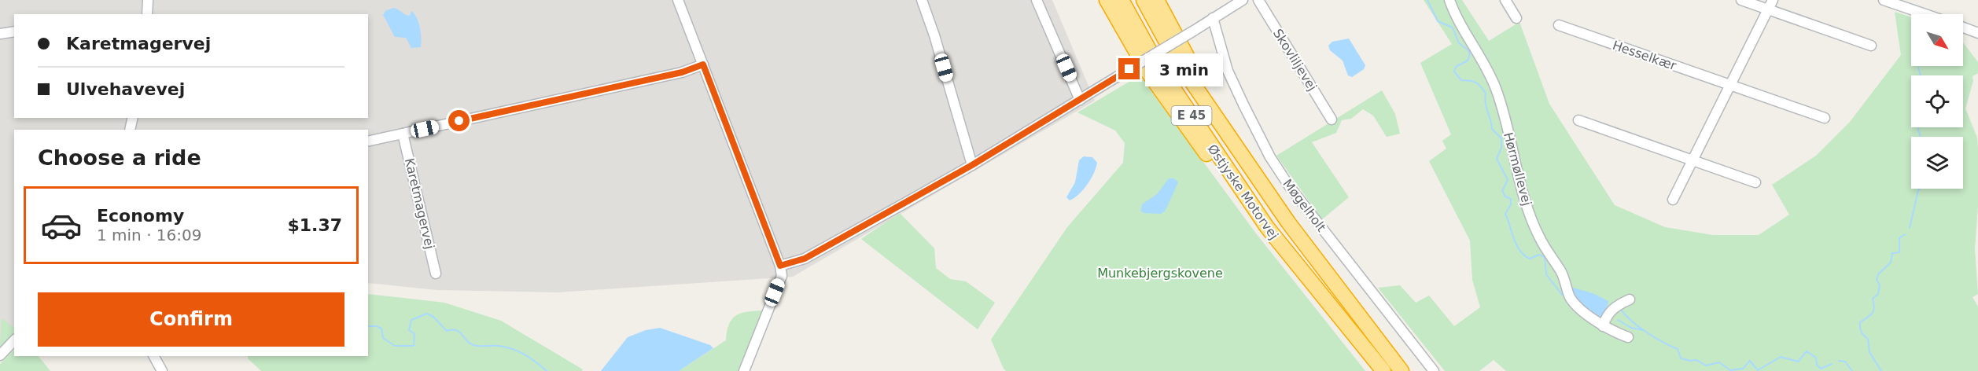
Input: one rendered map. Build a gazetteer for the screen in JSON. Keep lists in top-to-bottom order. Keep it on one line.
{"streets":{"highway":["E 45","Østjyske Motorvej"],"street":["Hesselkær","Skovliljevej","Hørmøllevej","Karetmagervej","Møgelholt"]},"parks":["Munkebjergskovene"],"north":"bottom right","page":{"banner":["Karetmagervej","Ulvehavevej"],"bubble":"3 min","heading":"Choose a ride","list":[{"name":"Economy","note":"1 min · 16:09","value":"$1.37"}],"buttons":"Confirm"}}
